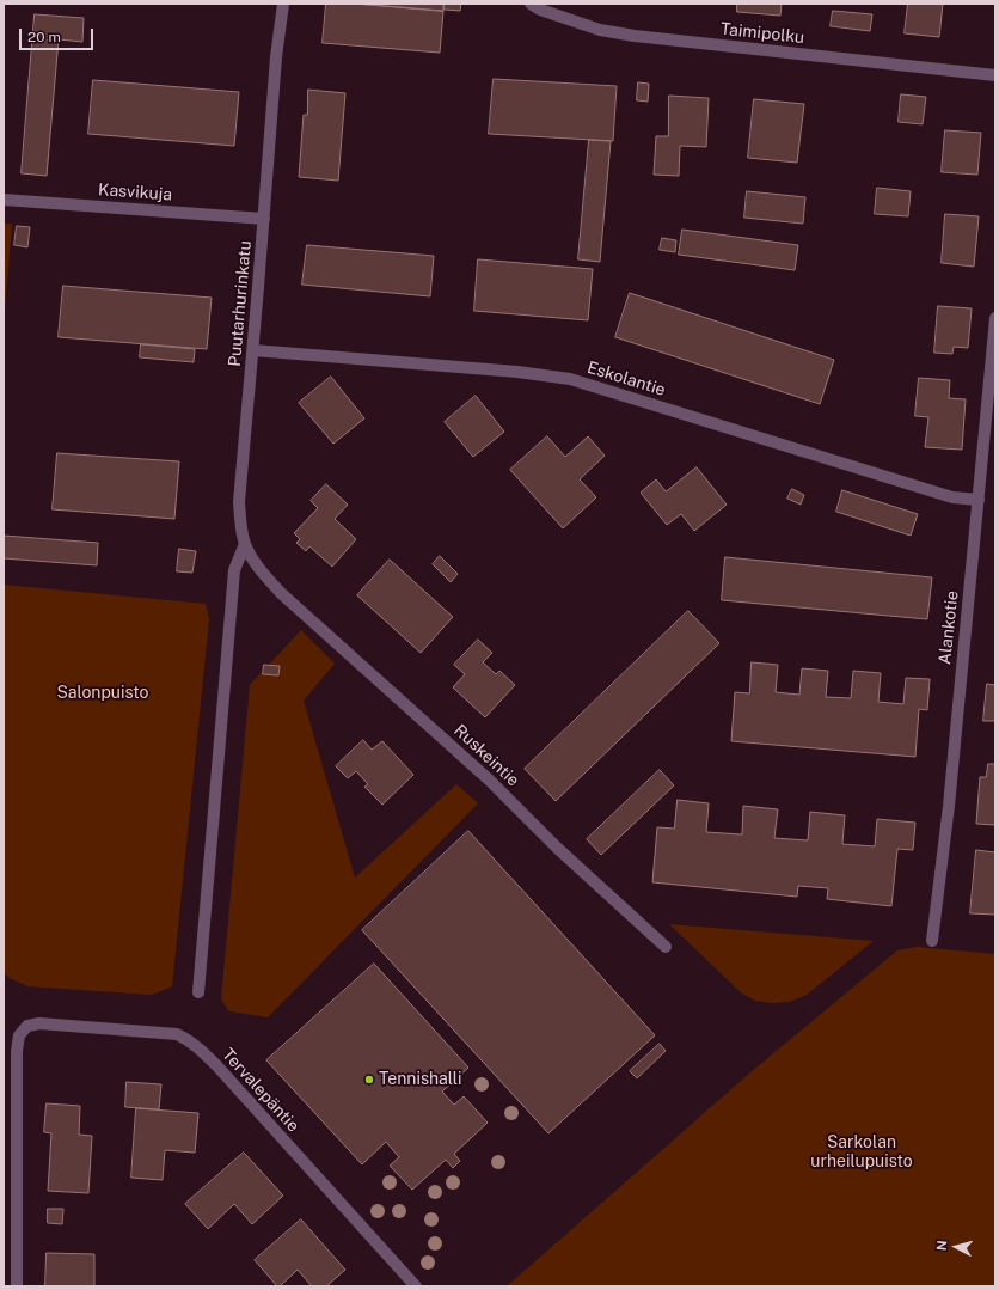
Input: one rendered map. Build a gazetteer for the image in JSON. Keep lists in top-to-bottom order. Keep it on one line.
{"streets":{"street":["Taimipolku","Kasvikuja","Puutarhurinkatu","Eskolantie","Alankotie","Ruskeintie","Tervalepäntie"]},"crossings":[["Kasvikuja","Puutarhurinkatu"],["Puutarhurinkatu","Eskolantie"],["Puutarhurinkatu","Ruskeintie"],["Eskolantie","Alankotie"]],"parks":["Salonpuisto","Sarkolan urheilupuisto"],"places":["Tennishalli"],"scale_bar":"20 m","north":"left"}
